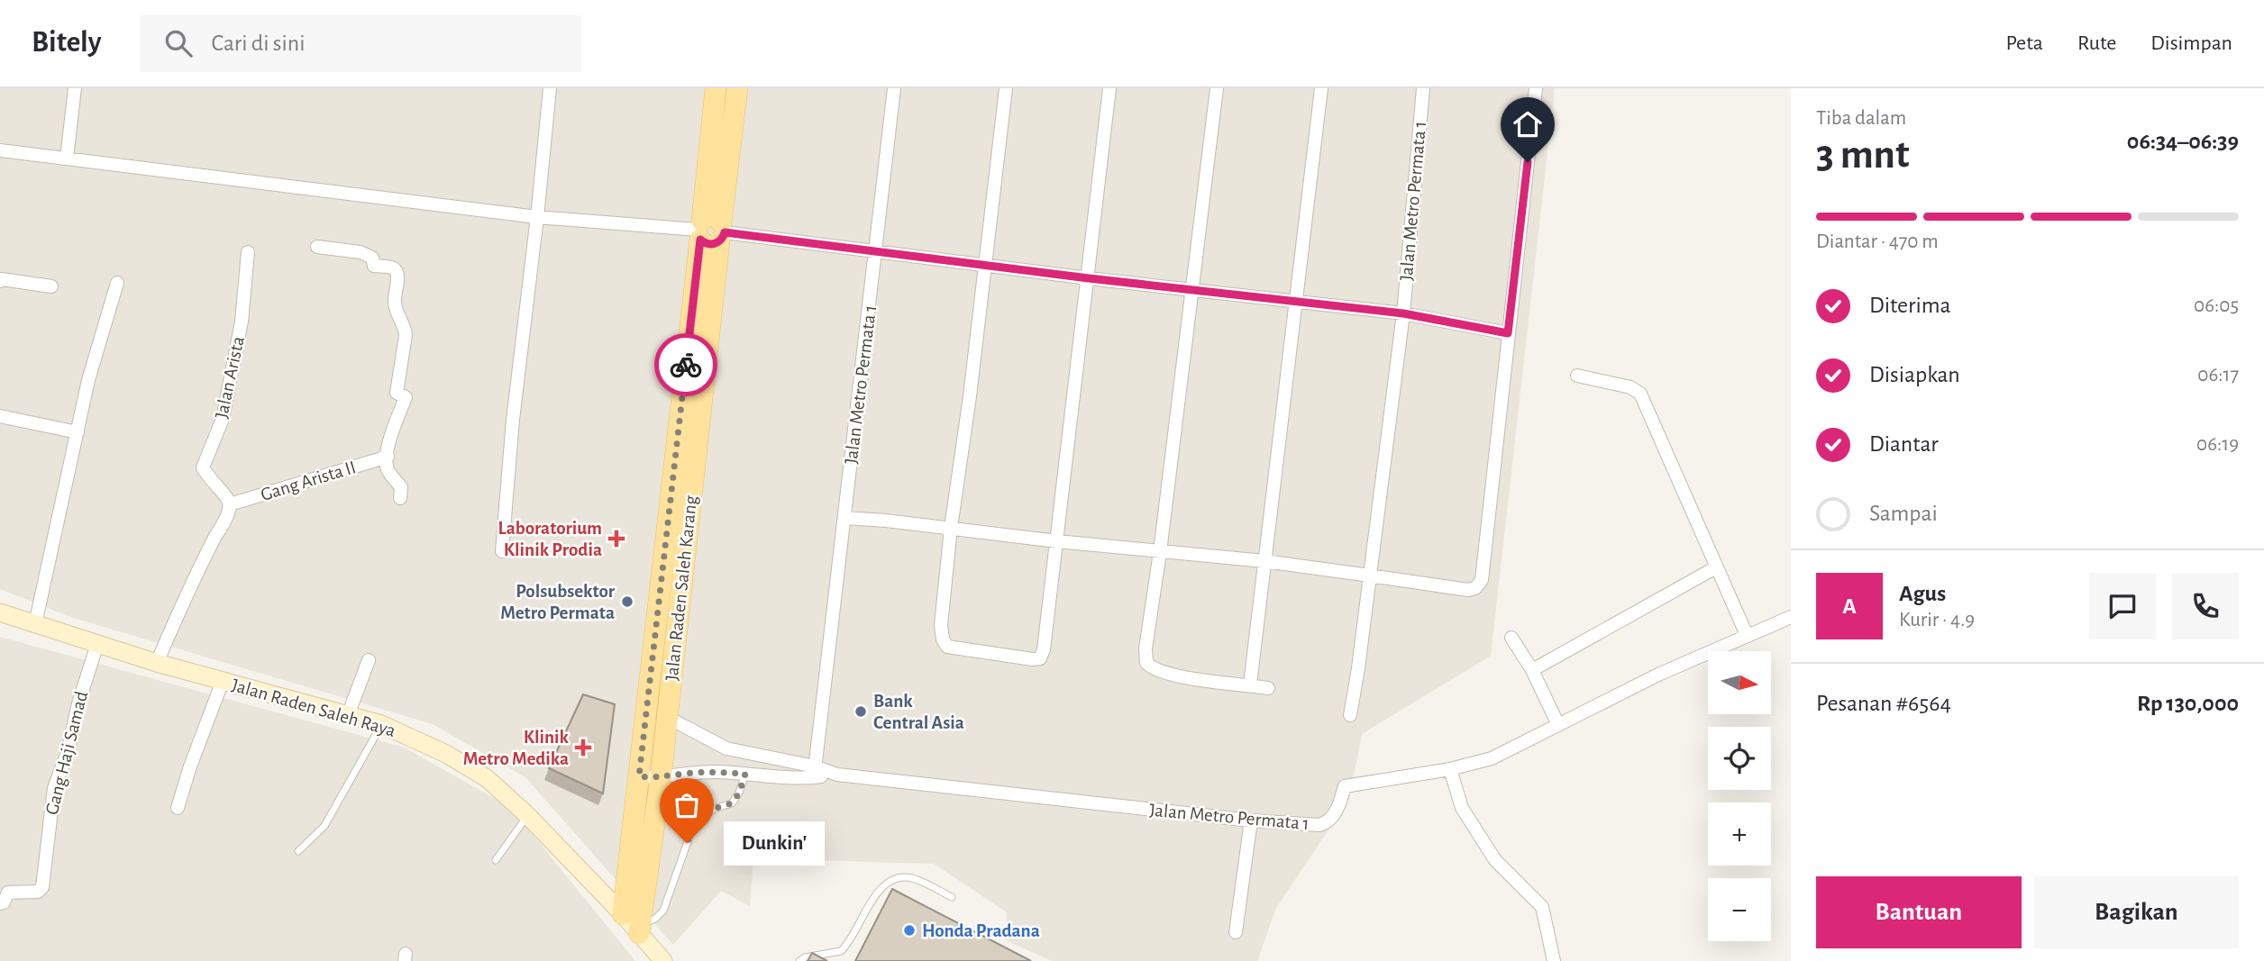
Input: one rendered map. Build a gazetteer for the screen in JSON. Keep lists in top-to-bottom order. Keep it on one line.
{"streets":{"main road":["Jalan Raden Saleh Karang","Jalan Raden Saleh Raya"],"street":["Jalan Metro Permata 1","Jalan Arista","Gang Arista II","Gang Haji Samad"]},"crossings":[["Jalan Metro Permata 1","Jalan Raden Saleh Karang"],["Jalan Arista","Gang Arista II"],["Jalan Raden Saleh Karang","Jalan Raden Saleh Raya"],["Jalan Raden Saleh Raya","Gang Haji Samad"]],"places":{"health":["Laboratorium Klinik Prodia","Klinik Metro Medika"],"other":["Polsubsektor Metro Permata","Bank Central Asia","Dunkin'","Honda Pradana"]},"north":"right","page":{"header":"Bitely","search":"Cari di sini","nav":["Peta","Rute","Disimpan"],"heading":["3 mnt","Tiba dalam","06:34–06:39"],"panel":["Agus","Kurir · 4.9","Pesanan #6564","Rp 130,000"],"bar":"Diantar · 470 m","list":[["Diterima","06:05"],["Disiapkan","06:17"],["Diantar","06:19"],"Sampai"],"round":"A","map_buttons":["+","−"],"bubble":"Dunkin'","buttons":["Bantuan","Bagikan"]}}
